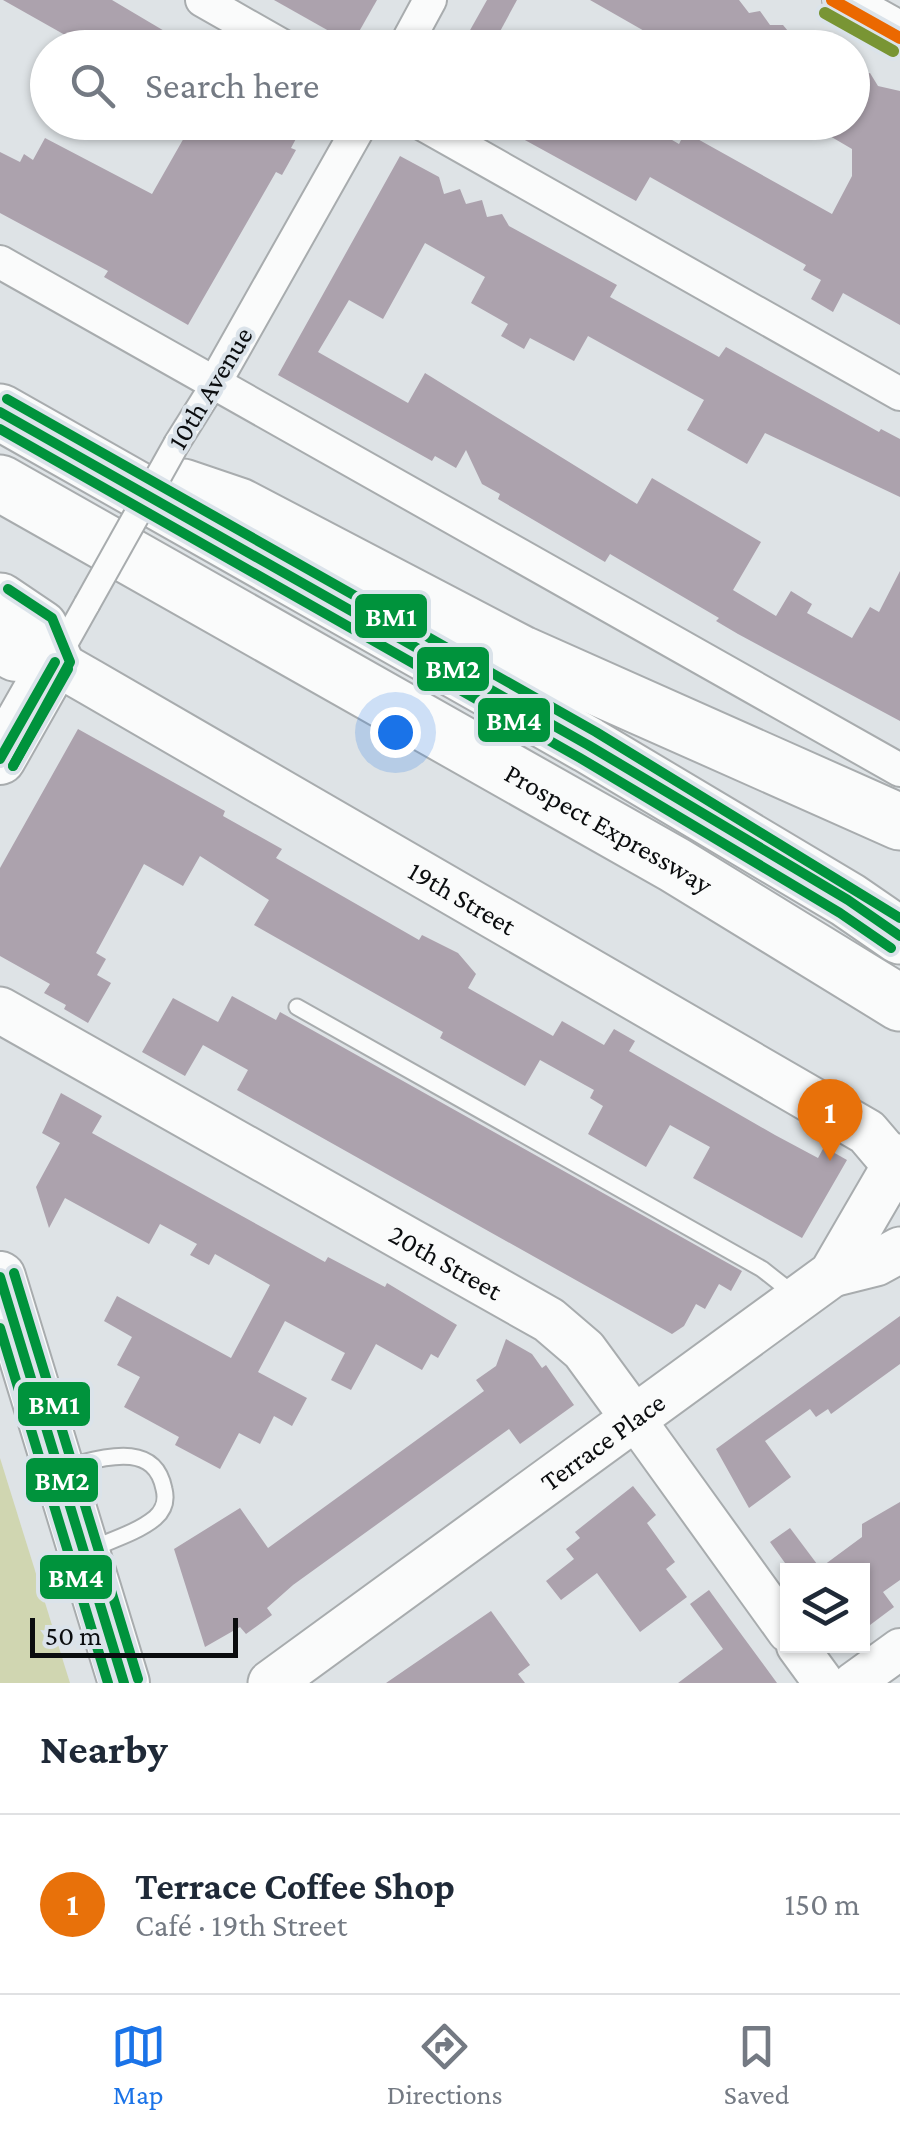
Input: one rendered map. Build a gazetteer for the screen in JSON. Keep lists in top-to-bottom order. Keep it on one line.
{"streets":{"highway":["Prospect Expressway"],"main road":["10th Avenue","19th Street","20th Street","Terrace Place"]},"crossings":[["10th Avenue","19th Street"],["19th Street","Terrace Place"],["20th Street","Terrace Place"]],"lines":["transit line BM1","transit line BM2","transit line BM4"],"scale_bar":"50 m","page":{"search":"Search here","pins":"1","scale":"50 m","heading":"Nearby","list":[{"mark":"1","name":"Terrace Coffee Shop","note":"Café · 19th Street","value":"150 m"}],"nav":["Map","Directions","Saved"]}}
